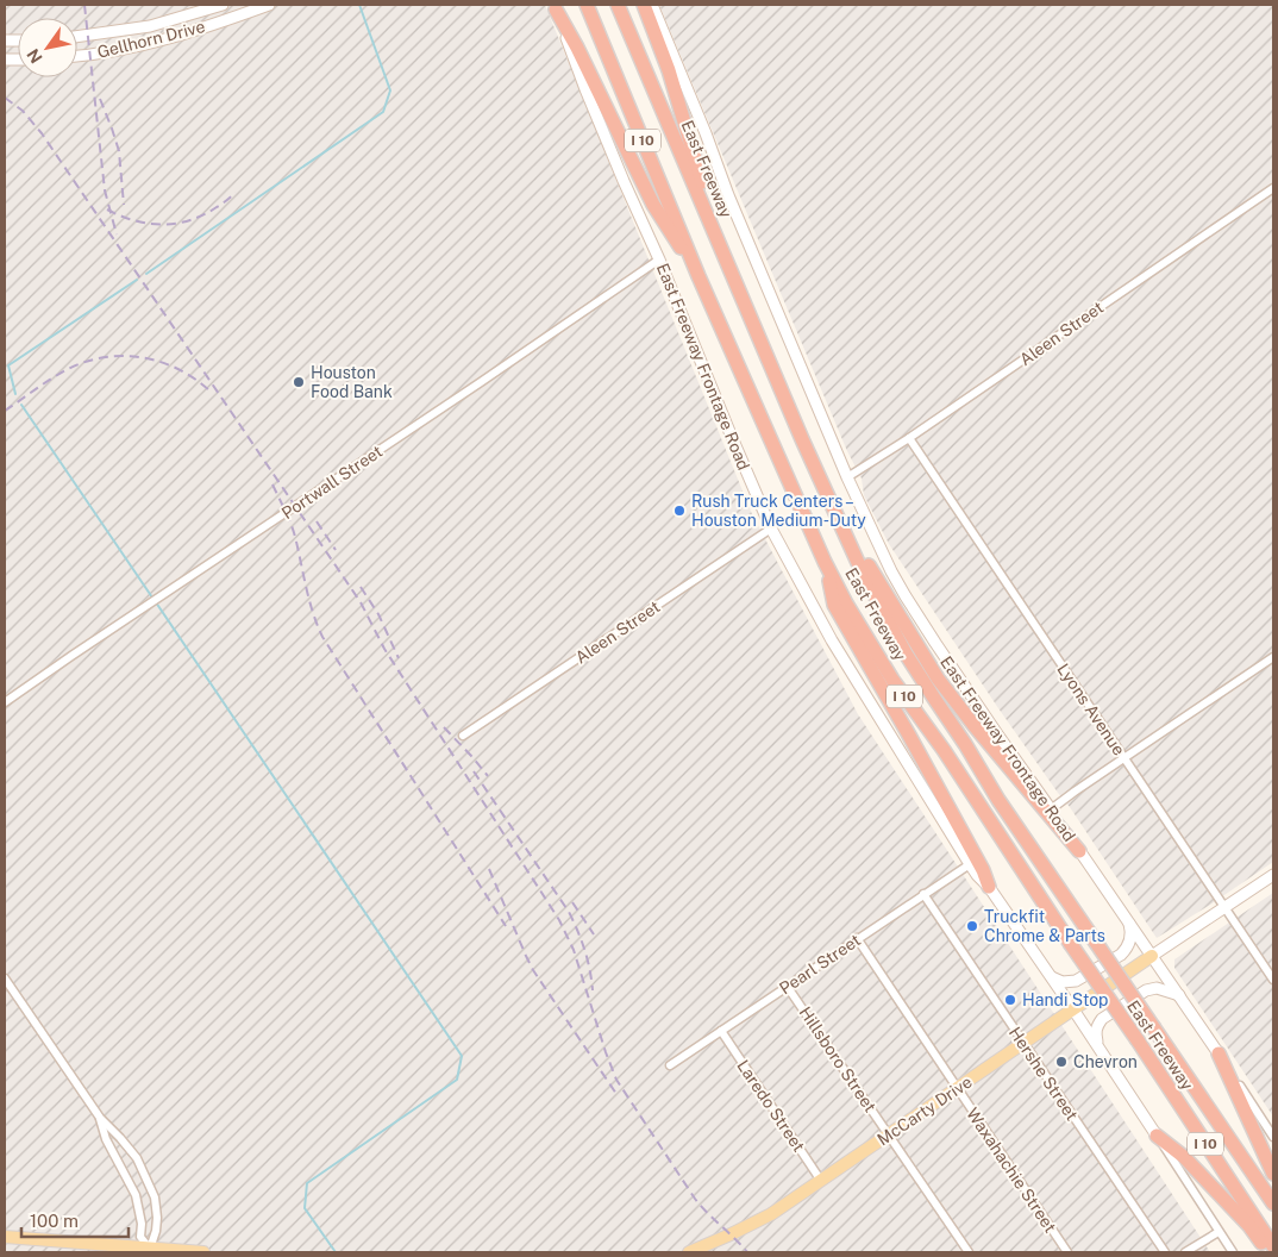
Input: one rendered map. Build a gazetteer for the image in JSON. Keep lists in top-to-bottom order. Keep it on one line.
{"streets":{"highway":["I 10","East Freeway"],"main road":["Gellhorn Drive","East Freeway Frontage Road","McCarty Drive"],"street":["Aleen Street","Portwall Street","Lyons Avenue","Pearl Street","Hillsboro Street","Hershe Street","Laredo Street","Waxahachie Street"]},"crossings":[["Aleen Street","East Freeway Frontage Road"],["Aleen Street","Lyons Avenue"],["East Freeway Frontage Road","Portwall Street"],["East Freeway Frontage Road","Pearl Street"],["East Freeway Frontage Road","McCarty Drive"],["Pearl Street","Hillsboro Street"],["Pearl Street","Hershe Street"],["Pearl Street","Laredo Street"],["Pearl Street","Waxahachie Street"],["Hillsboro Street","McCarty Drive"],["Hershe Street","McCarty Drive"],["Laredo Street","McCarty Drive"],["McCarty Drive","Waxahachie Street"]],"places":["Houston Food Bank","Rush Truck Centers – Houston Medium-Duty","Truckfit Chrome & Parts","Handi Stop","Chevron"],"scale_bar":"100 m","north":"bottom left"}
